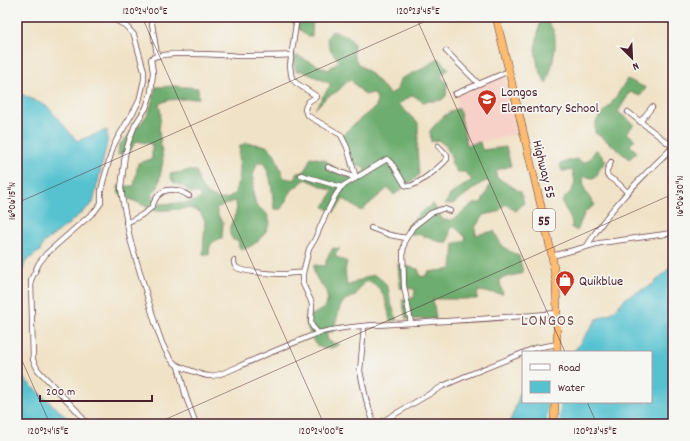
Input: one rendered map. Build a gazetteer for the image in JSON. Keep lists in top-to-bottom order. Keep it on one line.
{"streets":{"highway":["Highway 55","55"]},"districts":["LONGOS"],"places":{"school or university":["Longos Elementary School"],"shop":["Quikblue"]},"legend":["Road","Water"],"scale_bar":"200 m","north":"bottom right","coordinates":["120°24'00\"E","120°23'45\"E","16°06'30\"N","16°06'15\"N","120°24'15\"E"]}
